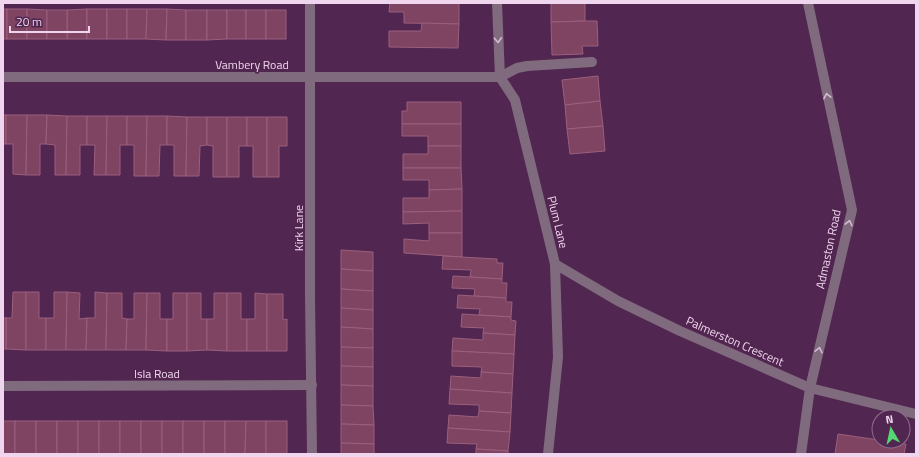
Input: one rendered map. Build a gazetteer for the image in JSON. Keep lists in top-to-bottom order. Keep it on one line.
{"streets":{"street":["Vambery Road","Plum Lane","Kirk Lane","Admaston Road","Palmerston Crescent","Isla Road"]},"crossings":[["Vambery Road","Plum Lane"],["Vambery Road","Kirk Lane"],["Plum Lane","Palmerston Crescent"],["Kirk Lane","Isla Road"],["Admaston Road","Palmerston Crescent"]],"one_way":["Admaston Road"],"scale_bar":"20 m","north":"top"}
